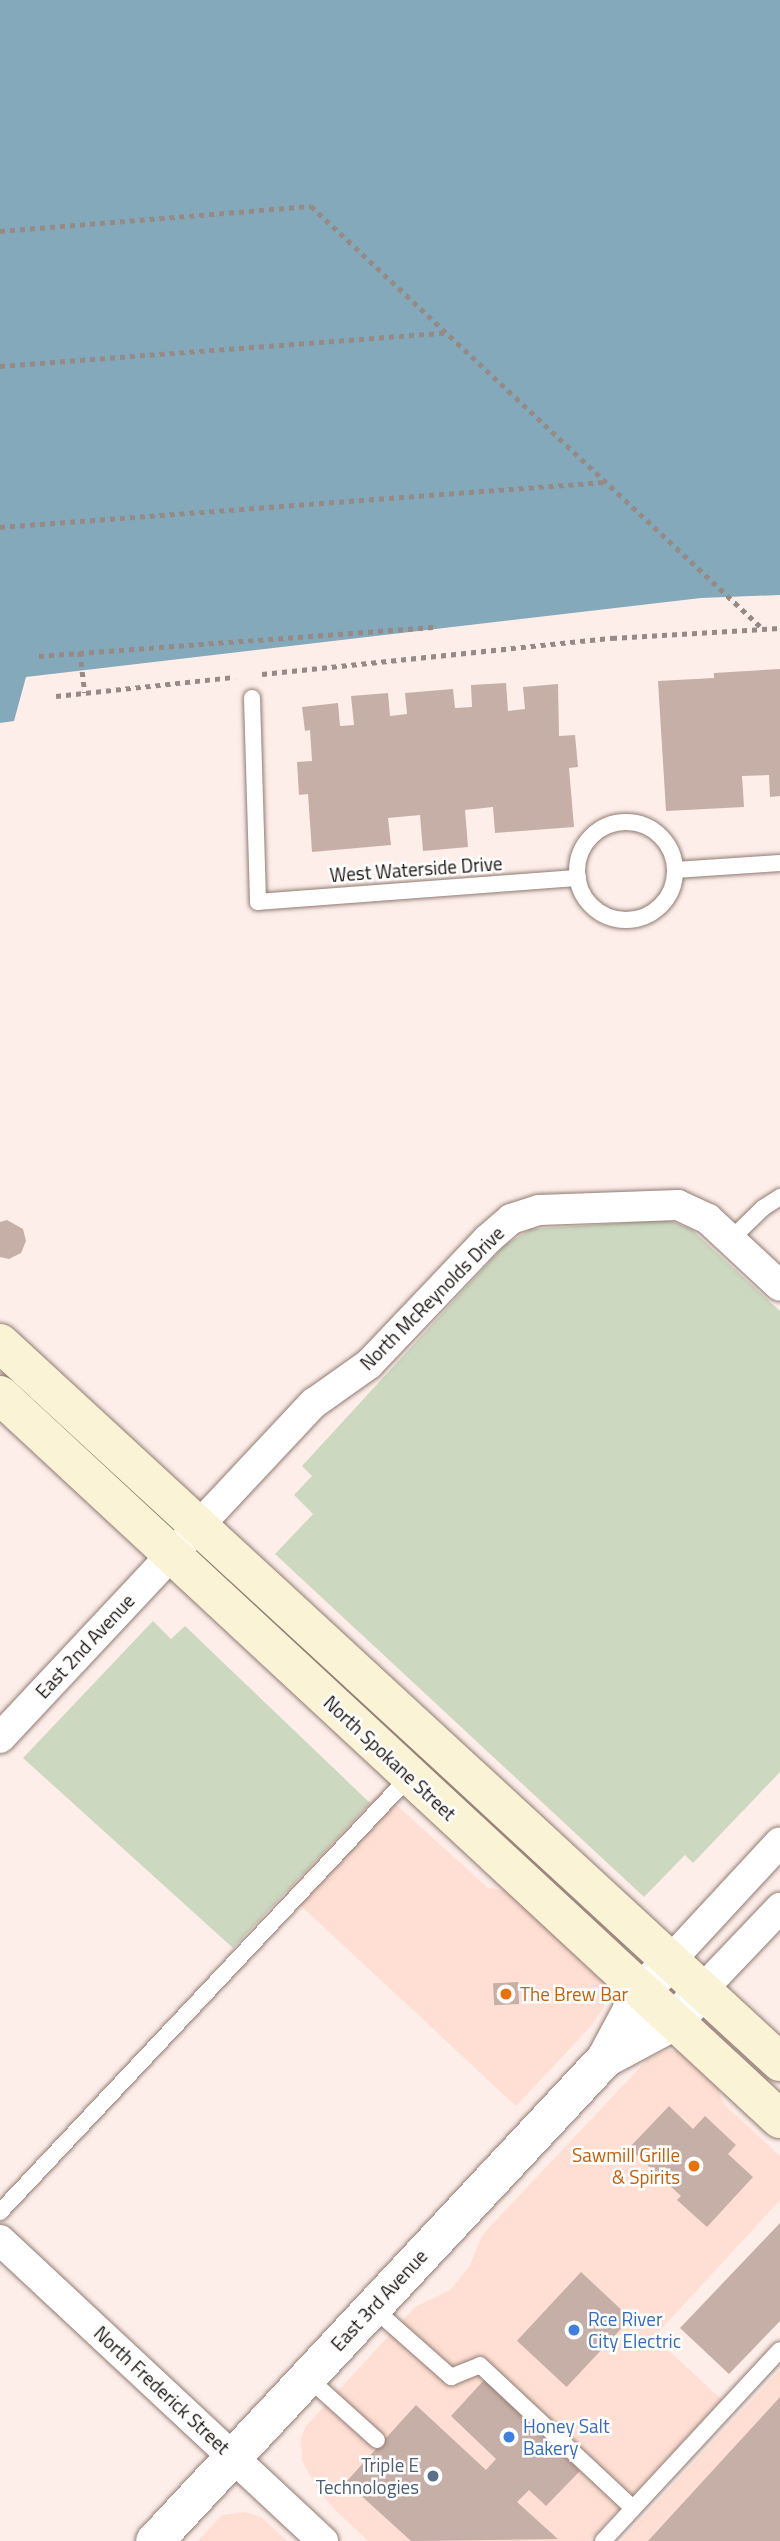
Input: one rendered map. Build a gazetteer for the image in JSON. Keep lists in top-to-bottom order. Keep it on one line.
{"streets":{"main road":["North Spokane Street"],"street":["North McReynolds Drive","East 2nd Avenue","East 3rd Avenue","North Frederick Street"],"lane":["West Waterside Drive"]},"crossings":[["North McReynolds Drive","East 2nd Avenue"],["North McReynolds Drive","North Spokane Street"],["East 2nd Avenue","North Spokane Street"],["North Spokane Street","East 3rd Avenue"],["East 3rd Avenue","North Frederick Street"]],"places":["The Brew Bar","Sawmill Grille & Spirits","Rce River City Electric","Honey Salt Bakery","Triple E Technologies"]}
